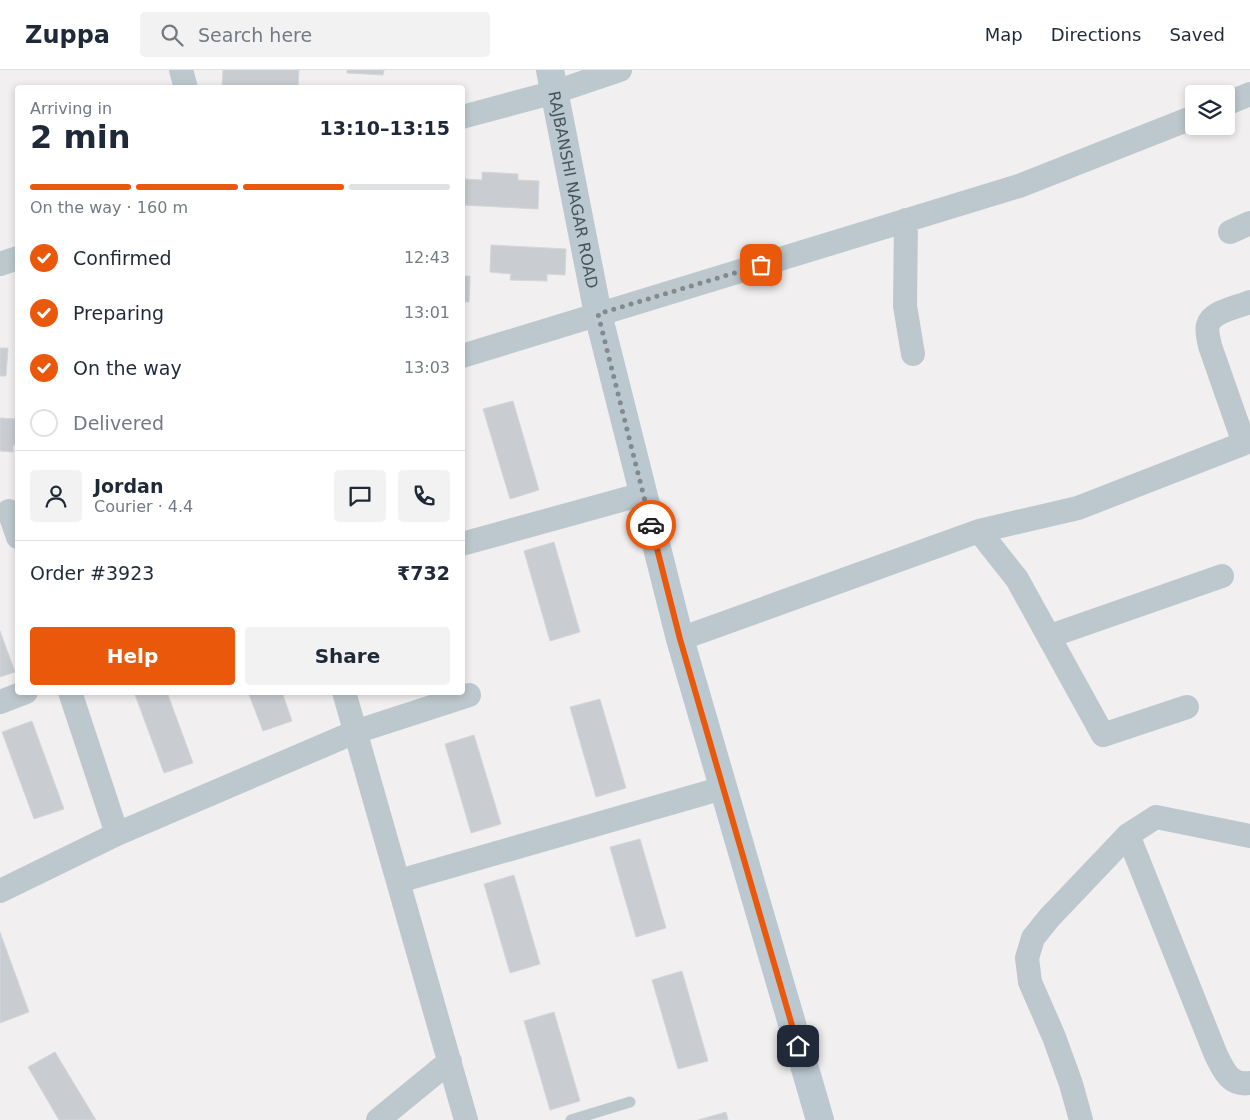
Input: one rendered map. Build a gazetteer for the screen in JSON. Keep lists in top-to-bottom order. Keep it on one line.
{"streets":{"street":["RAJBANSHI NAGAR ROAD"]},"page":{"header":"Zuppa","search":"Search here","nav":["Map","Directions","Saved"],"heading":["2 min","Arriving in","13:10–13:15"],"panel":["Jordan","Courier · 4.4","Order #3923","₹732"],"bar":"On the way · 160 m","list":[["Confirmed","12:43"],["Preparing","13:01"],["On the way","13:03"],"Delivered"],"buttons":["Help","Share"]}}
